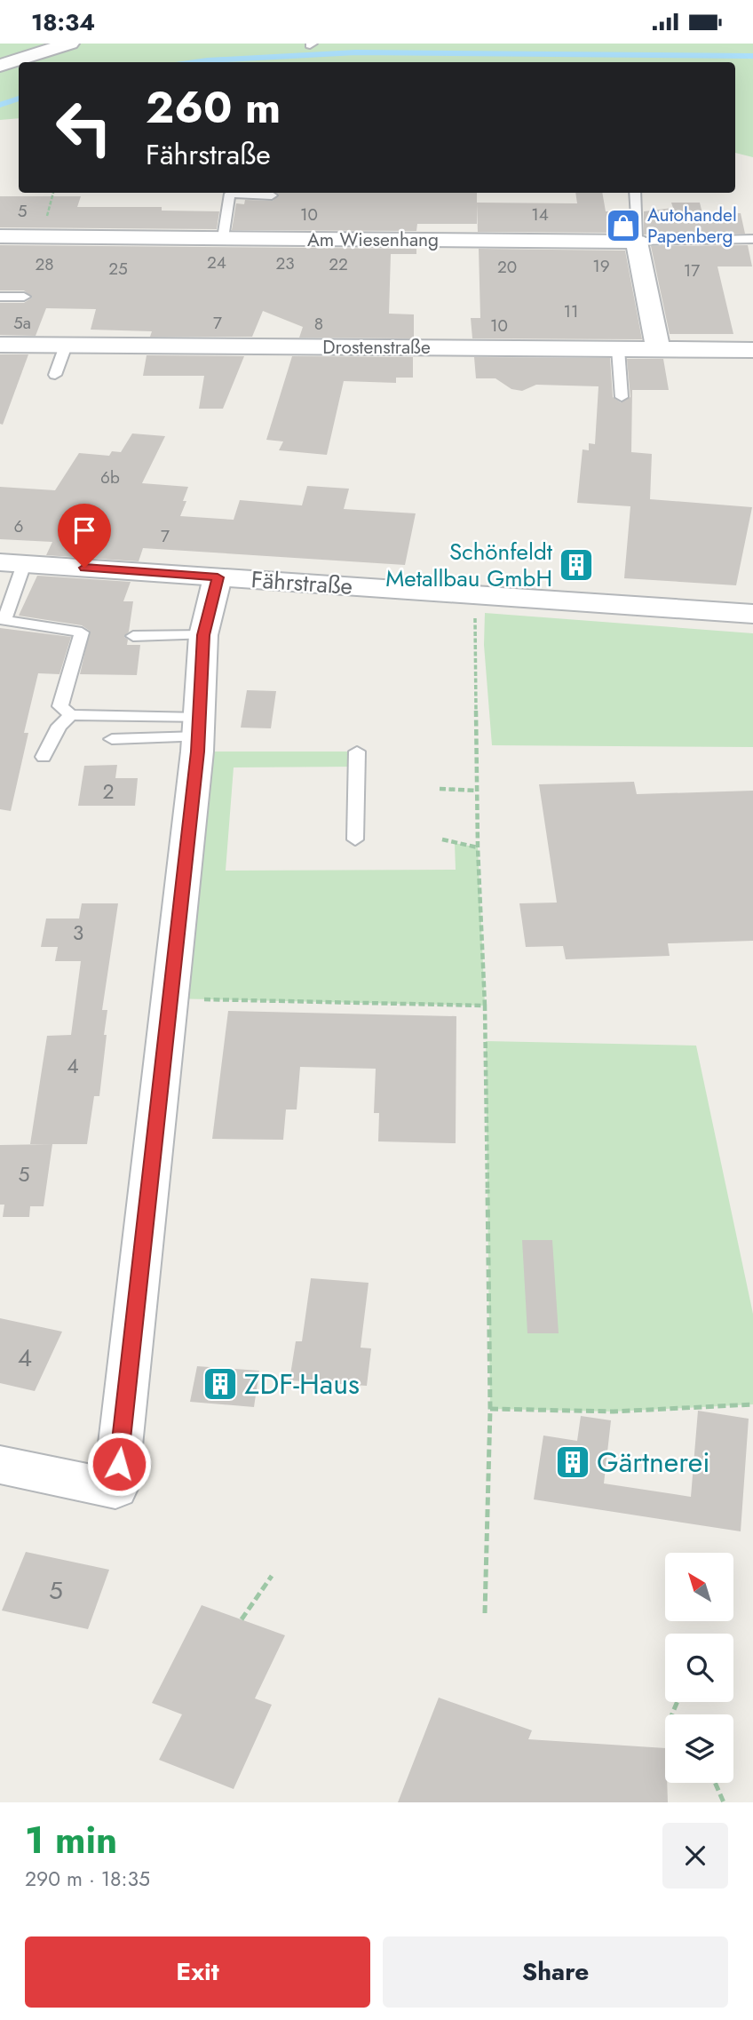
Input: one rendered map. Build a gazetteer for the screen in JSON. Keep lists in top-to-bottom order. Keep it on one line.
{"streets":{"street":["Am Wiesenhang","Drostenstraße","Fährstraße"]},"places":{"shop":["Autohandel Papenberg"],"building":["Schönfeldt Metallbau GmbH","ZDF-Haus","Gärtnerei"]},"house_numbers":["5","10","14","24","23","28","22","19","20","25","17","11","5a","7","8","10","6b","6","7","2","3","4","5","4","5"],"north":"top left","page":{"status":"18:34","turn":["260 m","Fährstraße"],"heading":["1 min","290 m · 18:35"],"buttons":["Exit","Share"]}}
